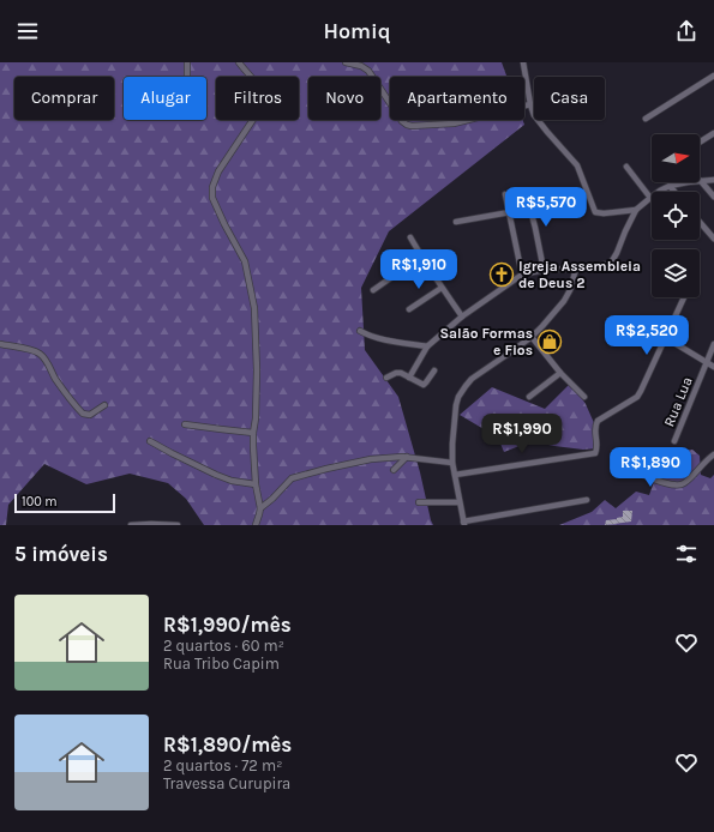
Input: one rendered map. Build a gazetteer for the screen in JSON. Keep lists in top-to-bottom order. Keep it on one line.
{"streets":{"street":["Rua Lua"]},"places":{"church":["Igreja Assembleia de Deus 2"],"shop":["Salão Formas e Fios"]},"scale_bar":"100 m","north":"right","page":{"header":"Homiq","chip":["Comprar","Alugar","Filtros","Novo","Apartamento","Casa"],"price":["R$5,570","R$1,910","R$2,520","R$1,990","R$1,890"],"scale":"100 m","heading":"5 imóveis","list":[{"name":"R$1,990/mês","note":"2 quartos · 60 m² · Rua Tribo Capim"},{"name":"R$1,890/mês","note":"2 quartos · 72 m² · Travessa Curupira"}]}}
